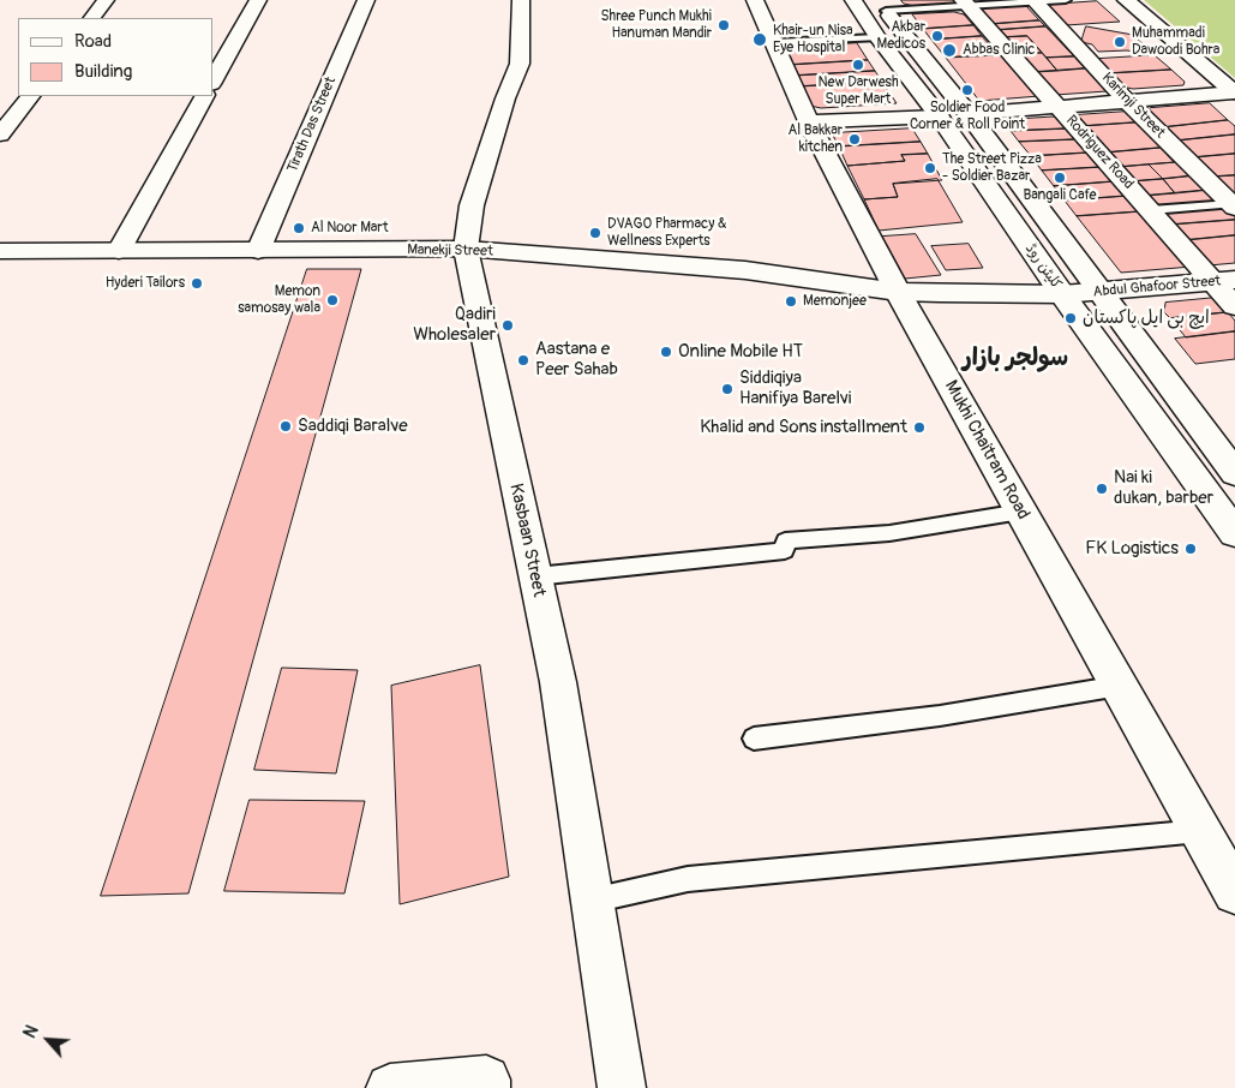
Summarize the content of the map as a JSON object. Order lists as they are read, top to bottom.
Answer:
{
  "streets": {
    "street": [
      "Karimji Street",
      "Tirath Das Street",
      "Rodriguez Road",
      "Manekji Street",
      "کلیٹن روڈ",
      "Abdul Ghafoor Street",
      "Mukhi Chaitram Road",
      "Kasbaan Street"
    ]
  },
  "crossings": [
    ["Tirath Das Street", "Manekji Street"],
    ["Rodriguez Road", "Abdul Ghafoor Street"],
    ["Manekji Street", "Abdul Ghafoor Street"],
    ["Manekji Street", "Mukhi Chaitram Road"],
    ["Manekji Street", "Kasbaan Street"],
    ["کلیٹن روڈ", "Abdul Ghafoor Street"],
    ["Abdul Ghafoor Street", "Mukhi Chaitram Road"]
  ],
  "districts": ["سولجر بازار"],
  "places": [
    "Shree Punch Mukhi Hanuman Mandir",
    "Akbar Medicos",
    "Khair-un Nisa Eye Hospital",
    "Muhammadi Dawoodi Bohra",
    "Abbas Clinic",
    "New Darwesh Super Mart",
    "Soldier Food Corner & Roll Point",
    "Al Bakkar kitchen",
    "The Street Pizza - Soldier Bazar",
    "Bangali Cafe",
    "Al Noor Mart",
    "DVAGO Pharmacy & Wellness Experts",
    "Hyderi Tailors",
    "Memon samosay wala",
    "Memonjee",
    "ایچ بی ایل پاکستان",
    "Qadiri Wholesaler",
    "Online Mobile HT",
    "Aastana e Peer Sahab",
    "Siddiqiya Hanifiya Barelvi",
    "Saddiqi Baralve",
    "Khalid and Sons installment",
    "Nai ki dukan, barber",
    "FK Logistics"
  ],
  "legend": ["Road", "Building"],
  "north": "top left"
}
